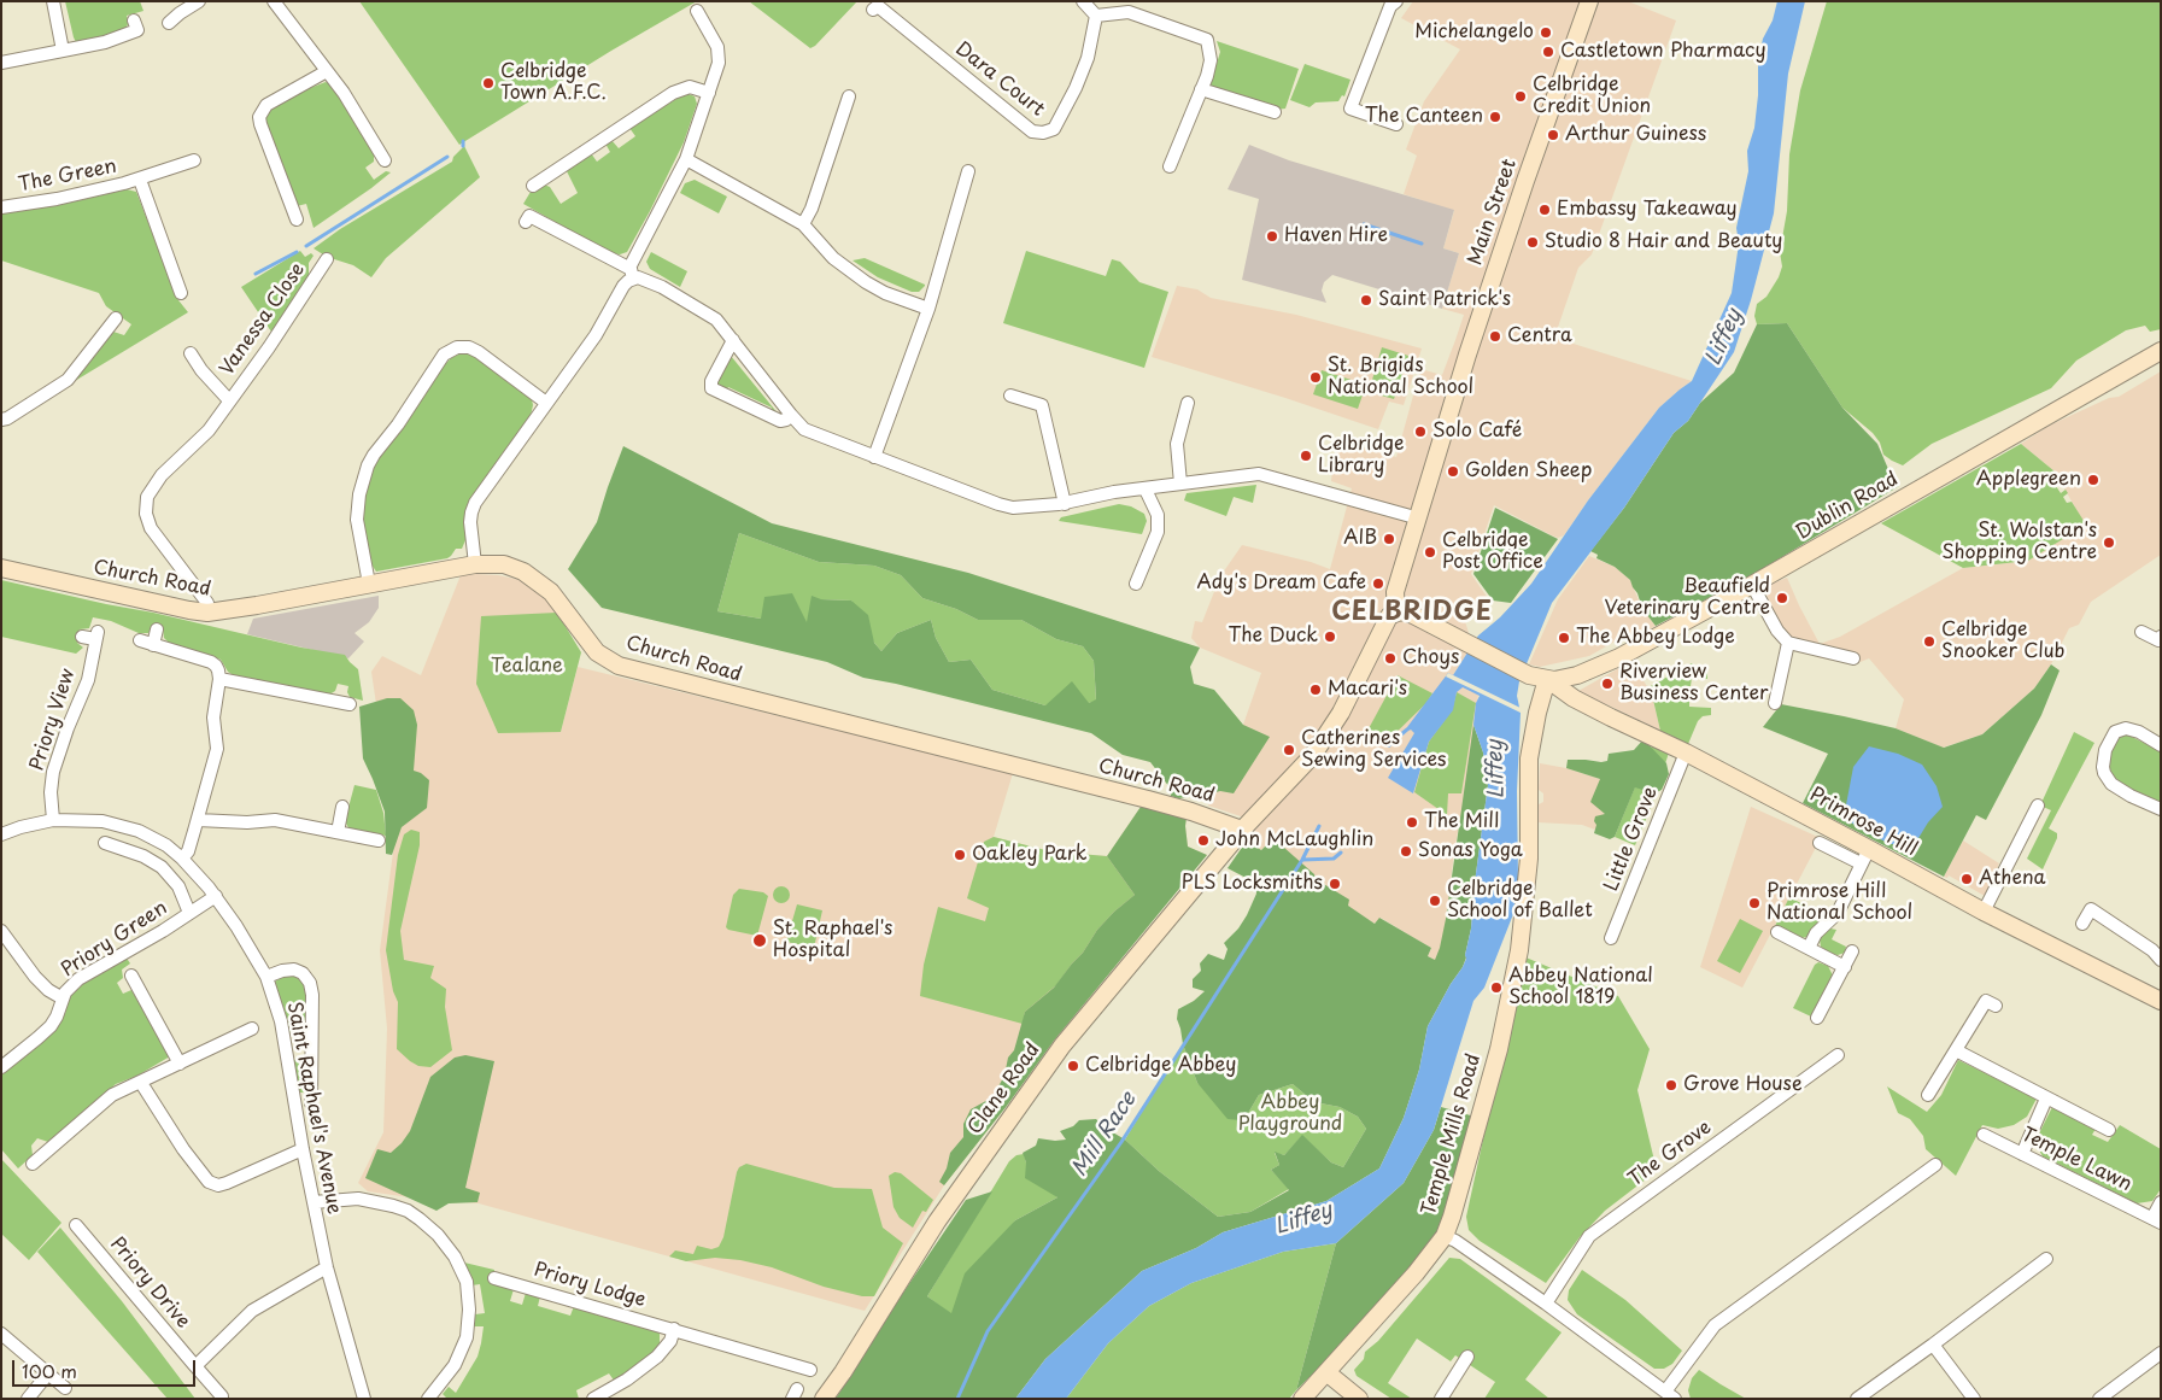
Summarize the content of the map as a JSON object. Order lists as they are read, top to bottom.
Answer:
{
  "streets": {
    "main road": [
      "Main Street",
      "Dublin Road",
      "Church Road",
      "Primrose Hill",
      "Clane Road",
      "Temple Mills Road"
    ],
    "street": [
      "Dara Court",
      "The Green",
      "Vanessa Close",
      "Priory View",
      "Little Grove",
      "Priory Green",
      "Saint Raphael's Avenue",
      "The Grove",
      "Temple Lawn",
      "Priory Drive",
      "Priory Lodge"
    ]
  },
  "crossings": [
    ["Main Street", "Clane Road"],
    ["Vanessa Close", "Church Road"],
    ["Dublin Road", "Primrose Hill"],
    ["Dublin Road", "Temple Mills Road"],
    ["Church Road", "Clane Road"],
    ["Priory View", "Saint Raphael's Avenue"],
    ["Primrose Hill", "Little Grove"],
    ["Primrose Hill", "Temple Mills Road"],
    ["Priory Green", "Saint Raphael's Avenue"]
  ],
  "districts": ["CELBRIDGE"],
  "water": ["Liffey", "Mill Race"],
  "parks": ["Tealane", "Abbey Playground"],
  "places": [
    "Michelangelo",
    "Castletown Pharmacy",
    "Celbridge Town A.F.C.",
    "Celbridge Credit Union",
    "The Canteen",
    "Arthur Guiness",
    "Embassy Takeaway",
    "Haven Hire",
    "Studio 8 Hair and Beauty",
    "Saint Patrick's",
    "Centra",
    "St. Brigids National School",
    "Solo Café",
    "Celbridge Library",
    "Golden Sheep",
    "Applegreen",
    "AIB",
    "St. Wolstan's Shopping Centre",
    "Celbridge Post Office",
    "Ady's Dream Cafe",
    "Beaufield Veterinary Centre",
    "The Duck",
    "The Abbey Lodge",
    "Celbridge Snooker Club",
    "Choys",
    "Riverview Business Center",
    "Macari's",
    "Catherines Sewing Services",
    "The Mill",
    "John McLaughlin",
    "Sonas Yoga",
    "Oakley Park",
    "Athena",
    "PLS Locksmiths",
    "Celbridge School of Ballet",
    "Primrose Hill National School",
    "St. Raphael's Hospital",
    "Abbey National School 1819",
    "Celbridge Abbey",
    "Grove House"
  ],
  "scale_bar": "100 m"
}
